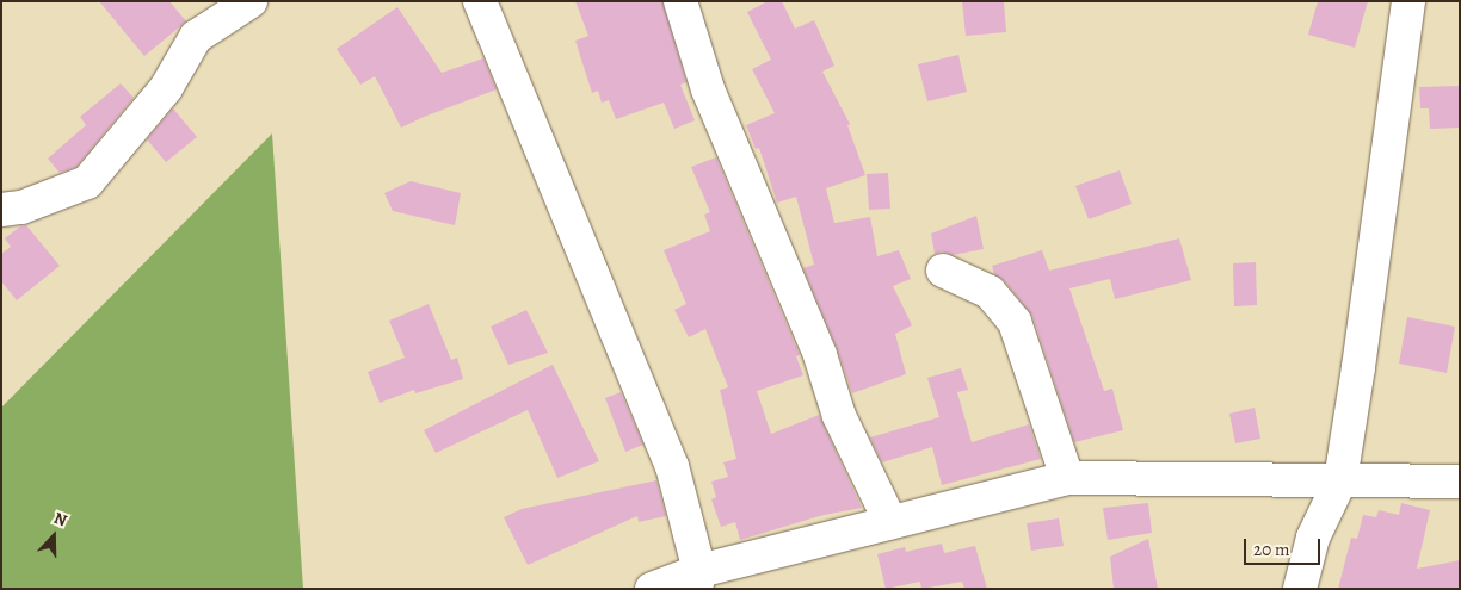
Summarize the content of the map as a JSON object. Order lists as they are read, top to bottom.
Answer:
{
  "scale_bar": "20 m",
  "north": "top"
}
